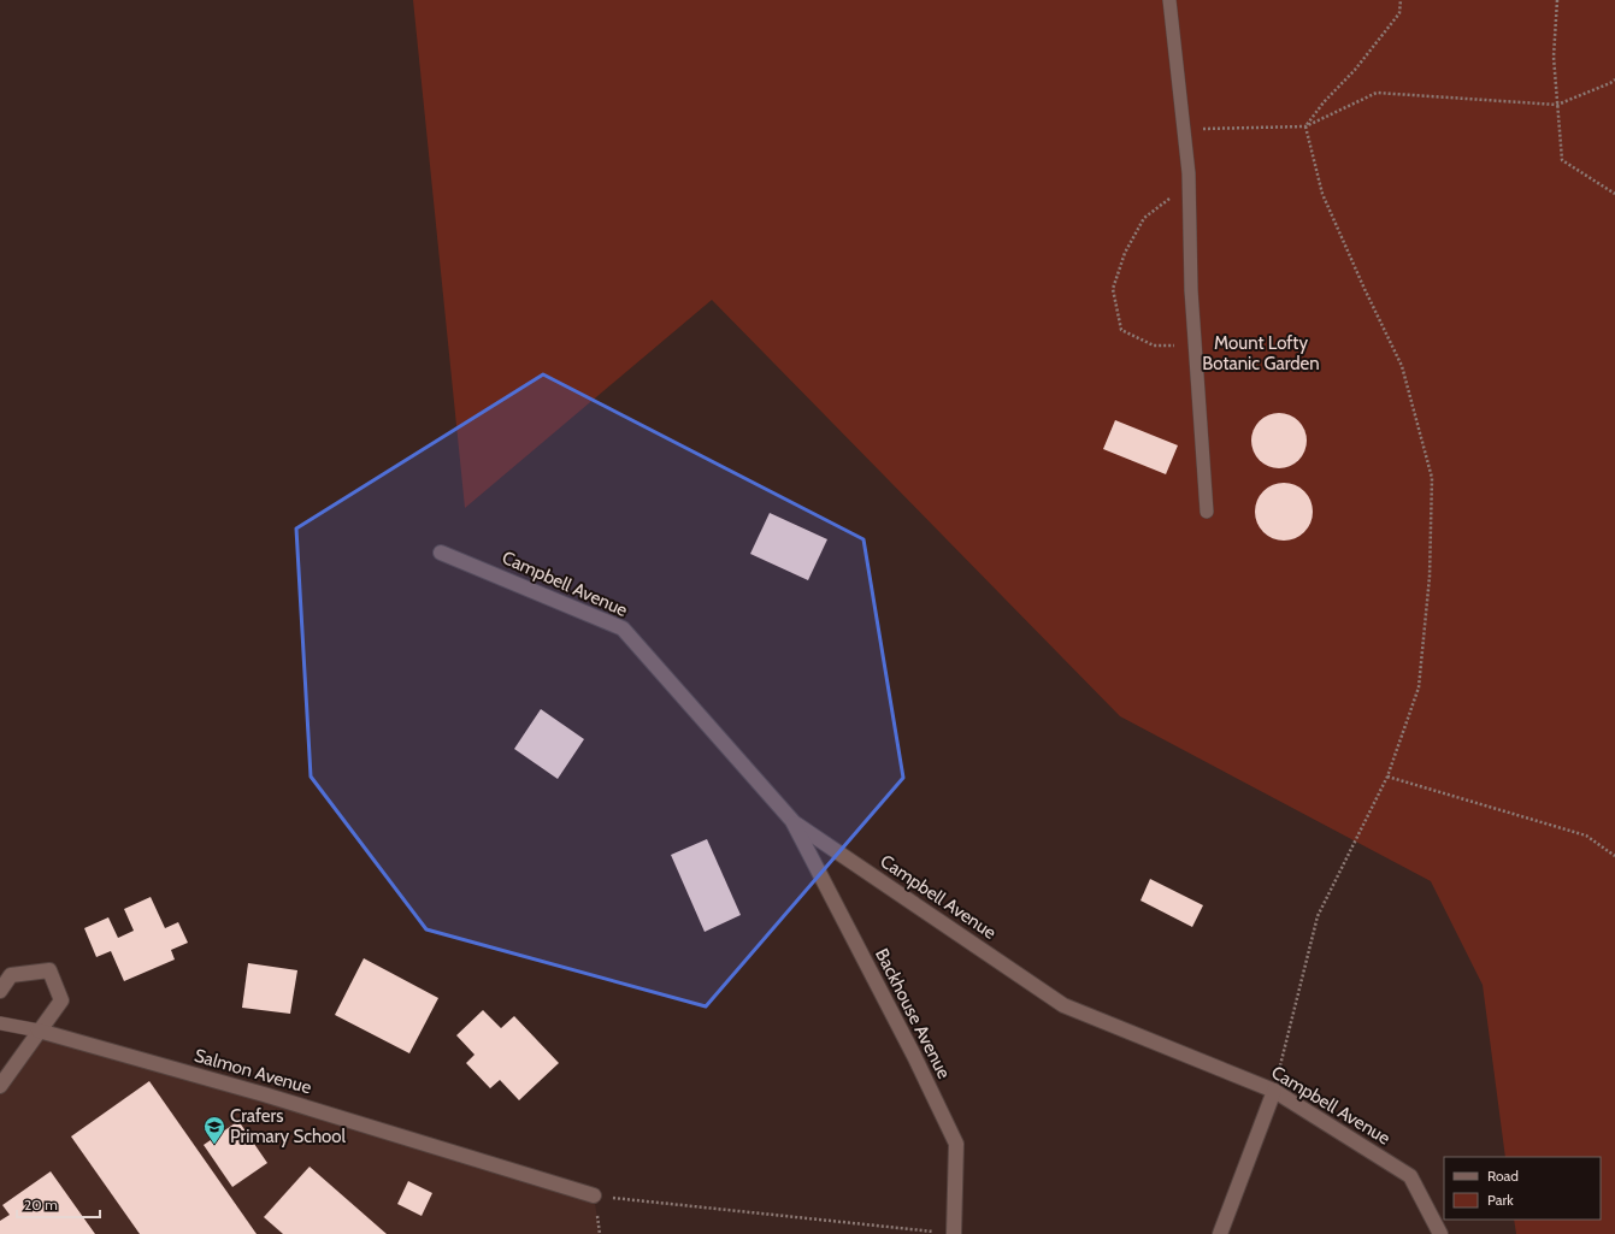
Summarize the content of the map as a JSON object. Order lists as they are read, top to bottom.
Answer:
{
  "streets": {
    "street": ["Campbell Avenue", "Backhouse Avenue", "Salmon Avenue"]
  },
  "crossings": [
    ["Campbell Avenue", "Backhouse Avenue"]
  ],
  "parks": ["Mount Lofty Botanic Garden"],
  "places": {
    "school or university": ["Crafers Primary School"]
  },
  "legend": ["Road", "Park"],
  "scale_bar": "20 m"
}
